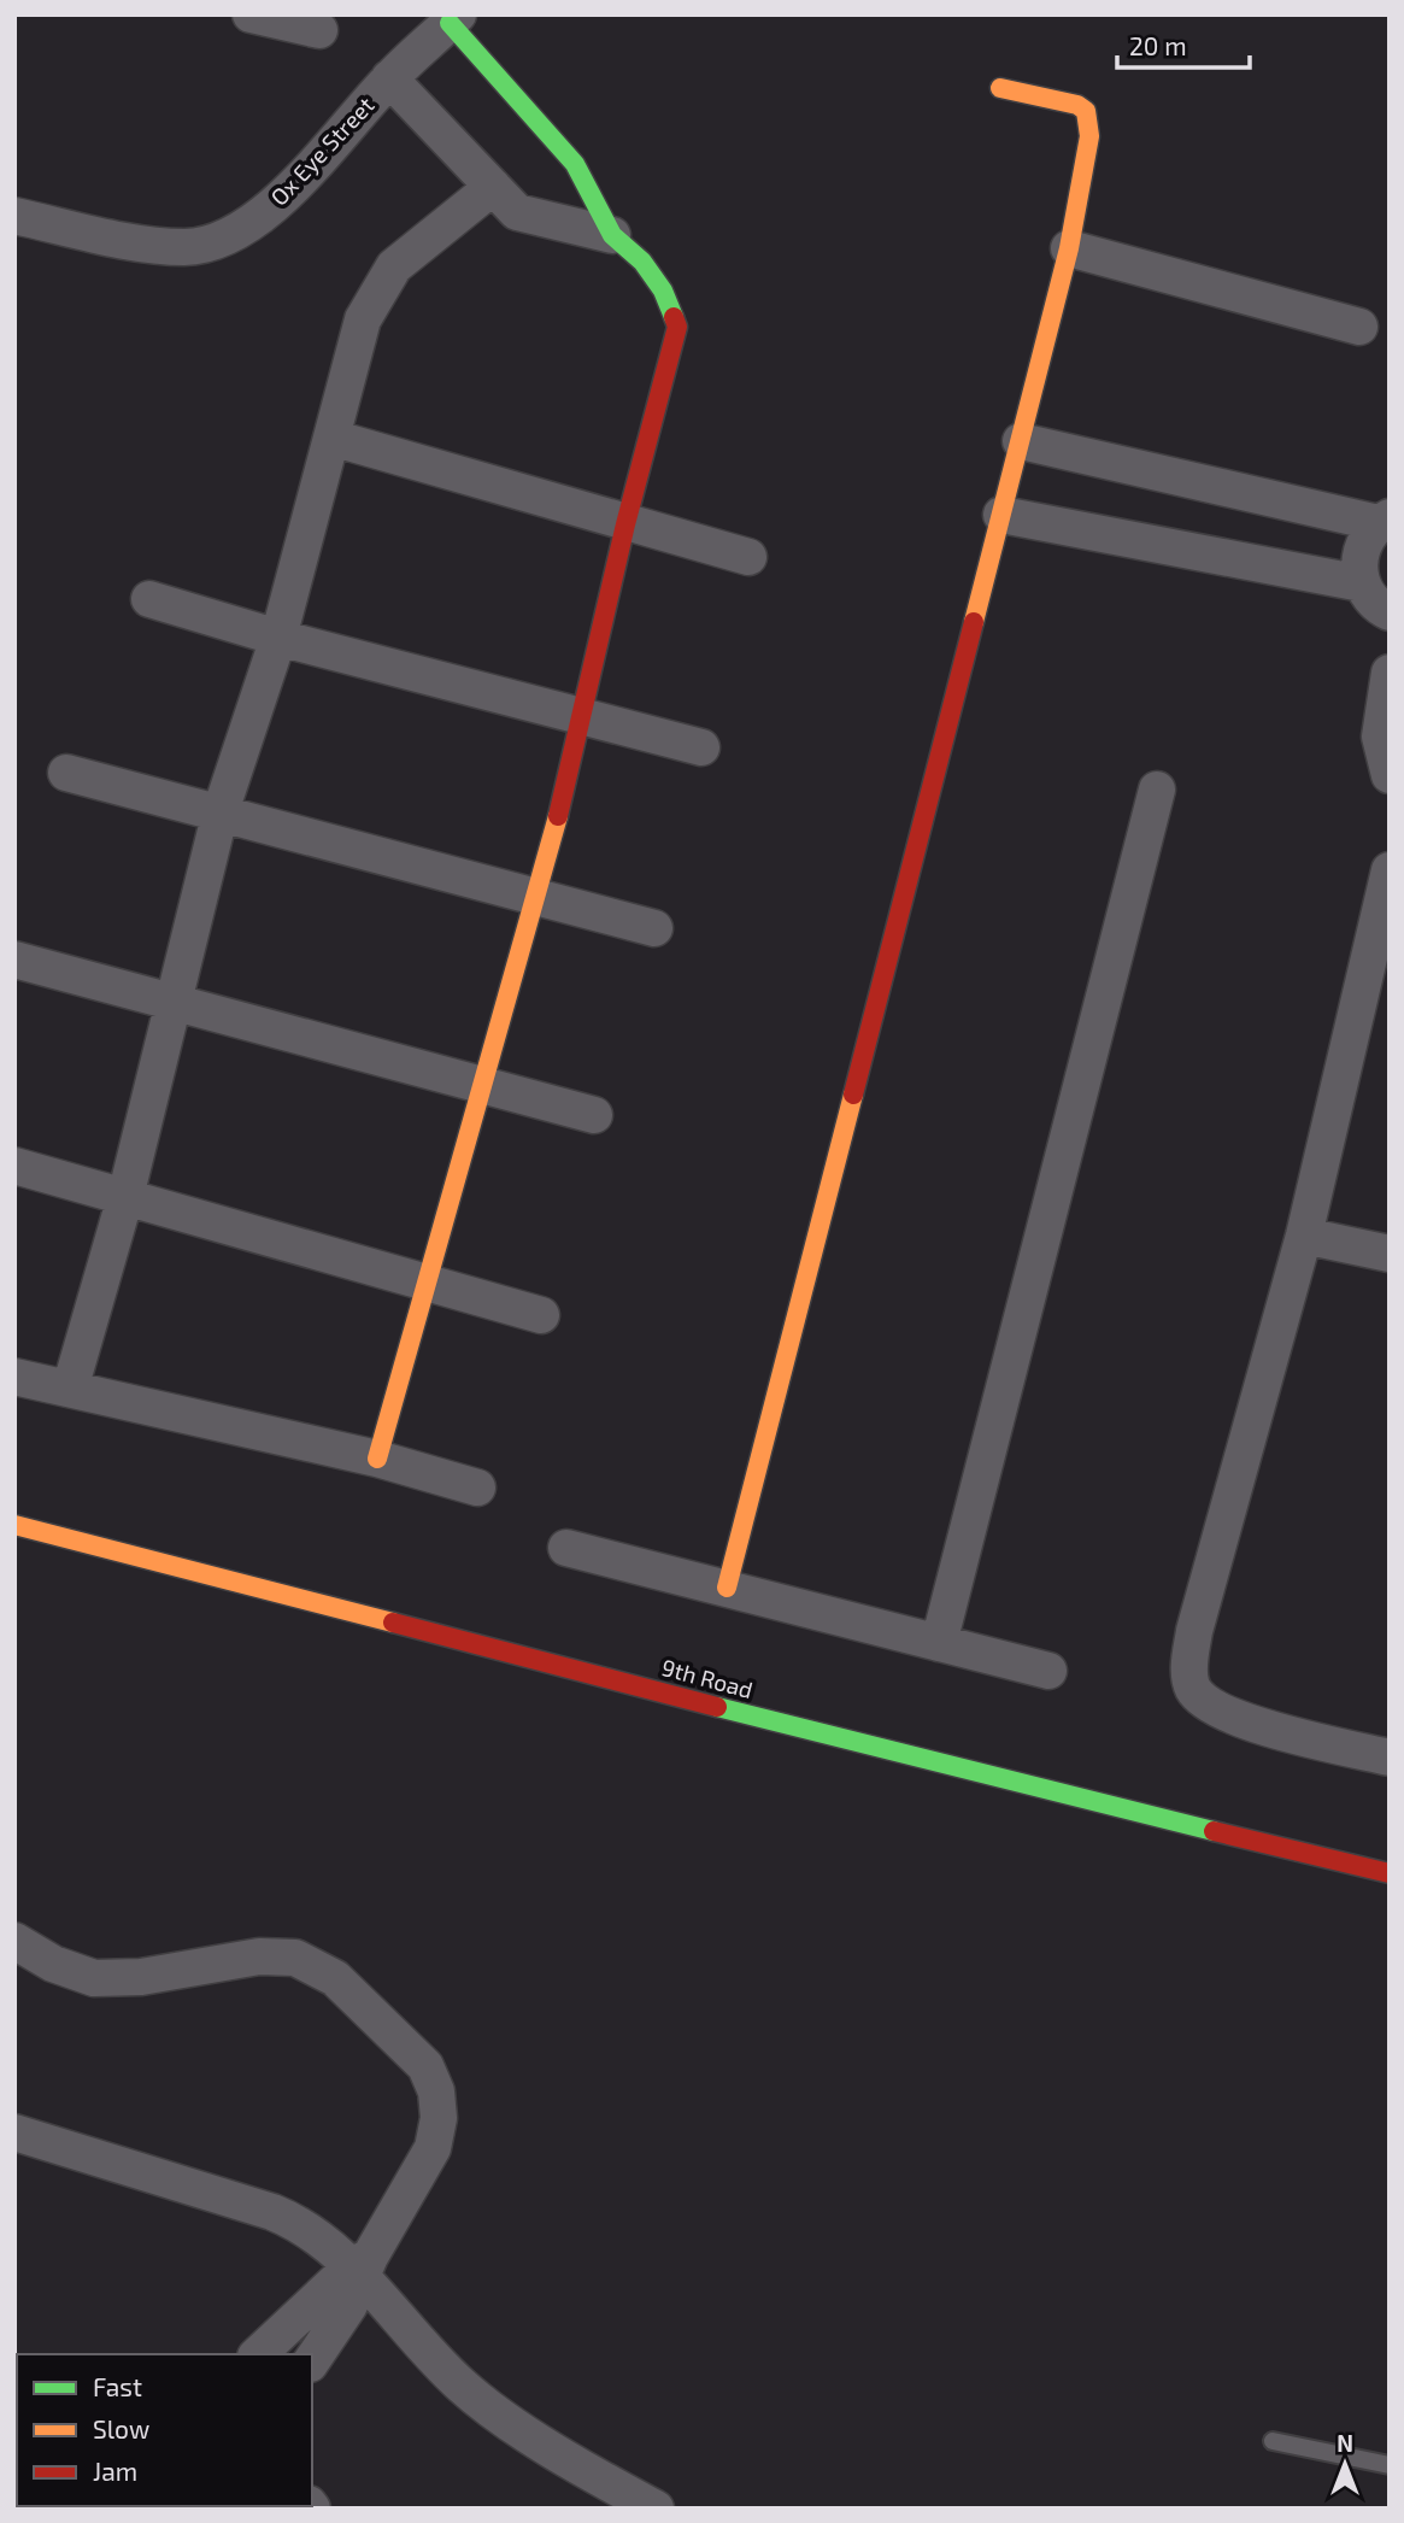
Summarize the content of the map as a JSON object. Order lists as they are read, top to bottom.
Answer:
{
  "streets": {
    "street": ["Ox Eye Street", "9th Road"]
  },
  "legend": ["Fast", "Slow", "Jam"],
  "scale_bar": "20 m",
  "north": "top"
}
